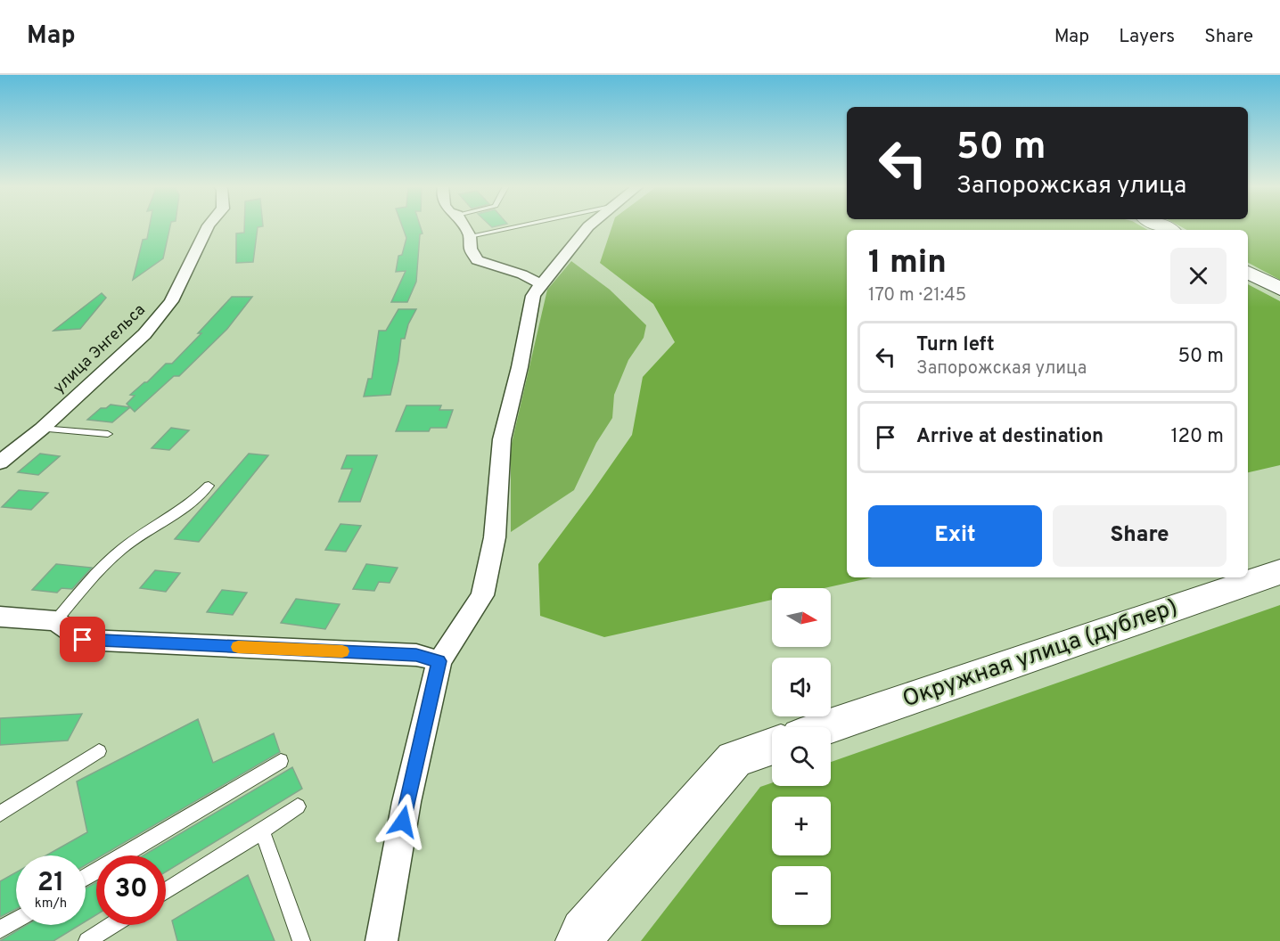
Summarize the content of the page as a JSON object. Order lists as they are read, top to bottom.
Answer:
{
  "streets": {
    "street": ["улица Энгельса", "Окружная улица (дублер)"]
  },
  "north": "right",
  "page": {
    "header": "Map",
    "nav": ["Map", "Layers", "Share"],
    "turn": ["50 m", "Запорожская улица"],
    "heading": ["1 min", "170 m · 21:45"],
    "list": [
      {
        "name": "Turn left",
        "note": "Запорожская улица",
        "value": "50 m"
      },
      {
        "name": "Arrive at destination",
        "value": "120 m"
      }
    ],
    "buttons": ["Exit", "Share"],
    "map_buttons": ["+", "−"],
    "speed": "21 km/h",
    "limit": "30"
  }
}
